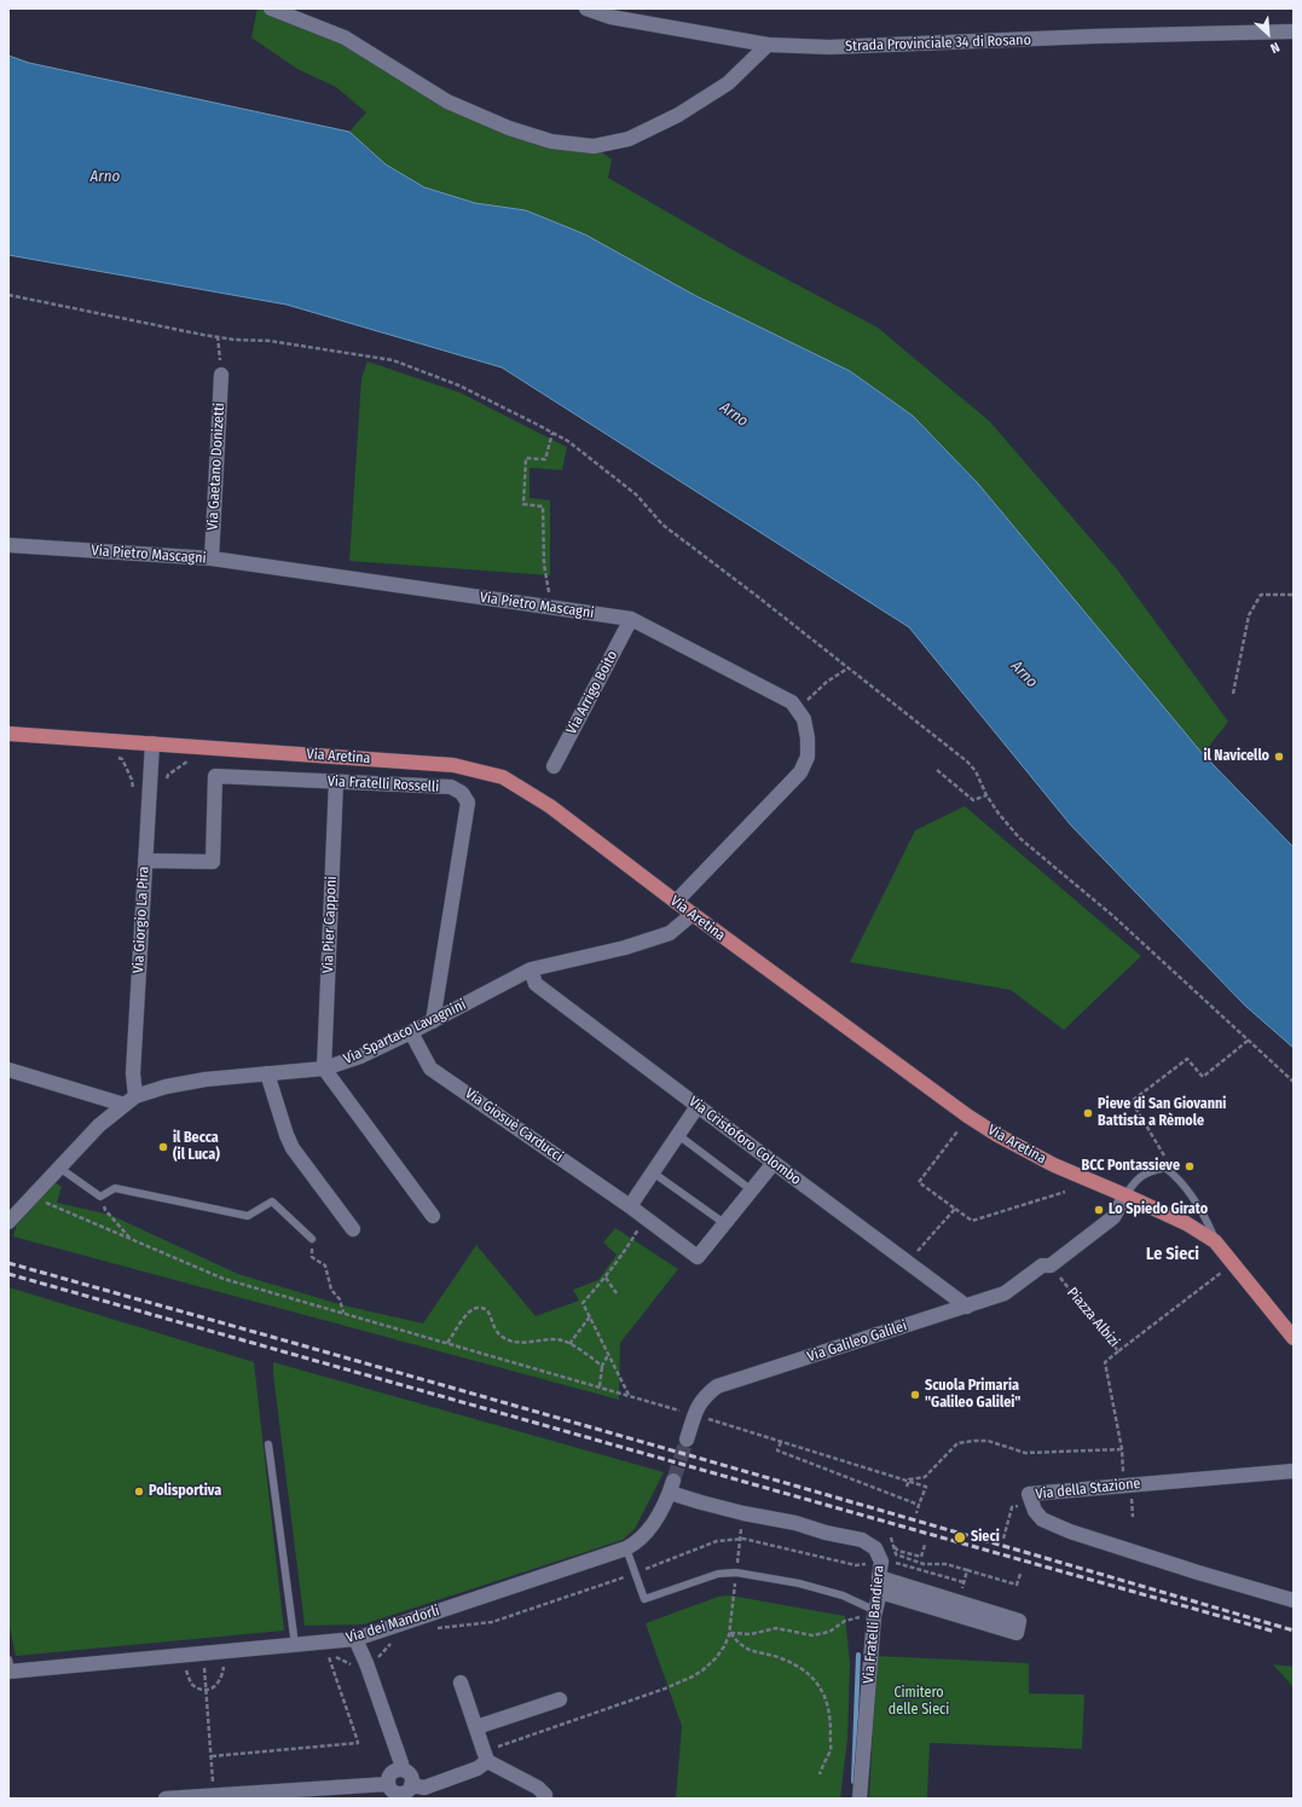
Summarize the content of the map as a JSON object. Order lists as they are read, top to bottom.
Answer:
{
  "streets": {
    "main road": ["Via Aretina"],
    "street": [
      "Strada Provinciale 34 di Rosano",
      "Via Gaetano Donizetti",
      "Via Pietro Mascagni",
      "Via Arrigo Boito",
      "Via Fratelli Rosselli",
      "Via Giorgio La Pira",
      "Via Pier Capponi",
      "Via Spartaco Lavagnini",
      "Via Giosuè Carducci",
      "Via Cristoforo Colombo",
      "Via Galileo Galilei",
      "Via della Stazione",
      "Via dei Mandorli",
      "Via Fratelli Bandiera"
    ],
    "path": ["Piazza Albizi"]
  },
  "crossings": [
    ["Via Gaetano Donizetti", "Via Pietro Mascagni"],
    ["Via Pietro Mascagni", "Via Arrigo Boito"],
    ["Via Pietro Mascagni", "Via Aretina"],
    ["Via Aretina", "Via Giorgio La Pira"],
    ["Via Aretina", "Via Spartaco Lavagnini"],
    ["Via Fratelli Rosselli", "Via Giorgio La Pira"],
    ["Via Fratelli Rosselli", "Via Pier Capponi"],
    ["Via Fratelli Rosselli", "Via Spartaco Lavagnini"],
    ["Via Giorgio La Pira", "Via Spartaco Lavagnini"],
    ["Via Pier Capponi", "Via Spartaco Lavagnini"],
    ["Via Spartaco Lavagnini", "Via Giosuè Carducci"],
    ["Via Spartaco Lavagnini", "Via Cristoforo Colombo"],
    ["Via Cristoforo Colombo", "Via Galileo Galilei"],
    ["Piazza Albizi", "Via Galileo Galilei"],
    ["Via dei Mandorli", "Via Fratelli Bandiera"]
  ],
  "districts": ["Le Sieci"],
  "water": ["Arno"],
  "parks": ["Cimitero delle Sieci"],
  "places": [
    "il Navicello",
    "Pieve di San Giovanni Battista a Rèmole",
    "il Becca (il Luca)",
    "BCC Pontassieve",
    "Lo Spiedo Girato",
    "Scuola Primaria \"Galileo Galilei\"",
    "Polisportiva",
    "Sieci"
  ],
  "north": "bottom right"
}
